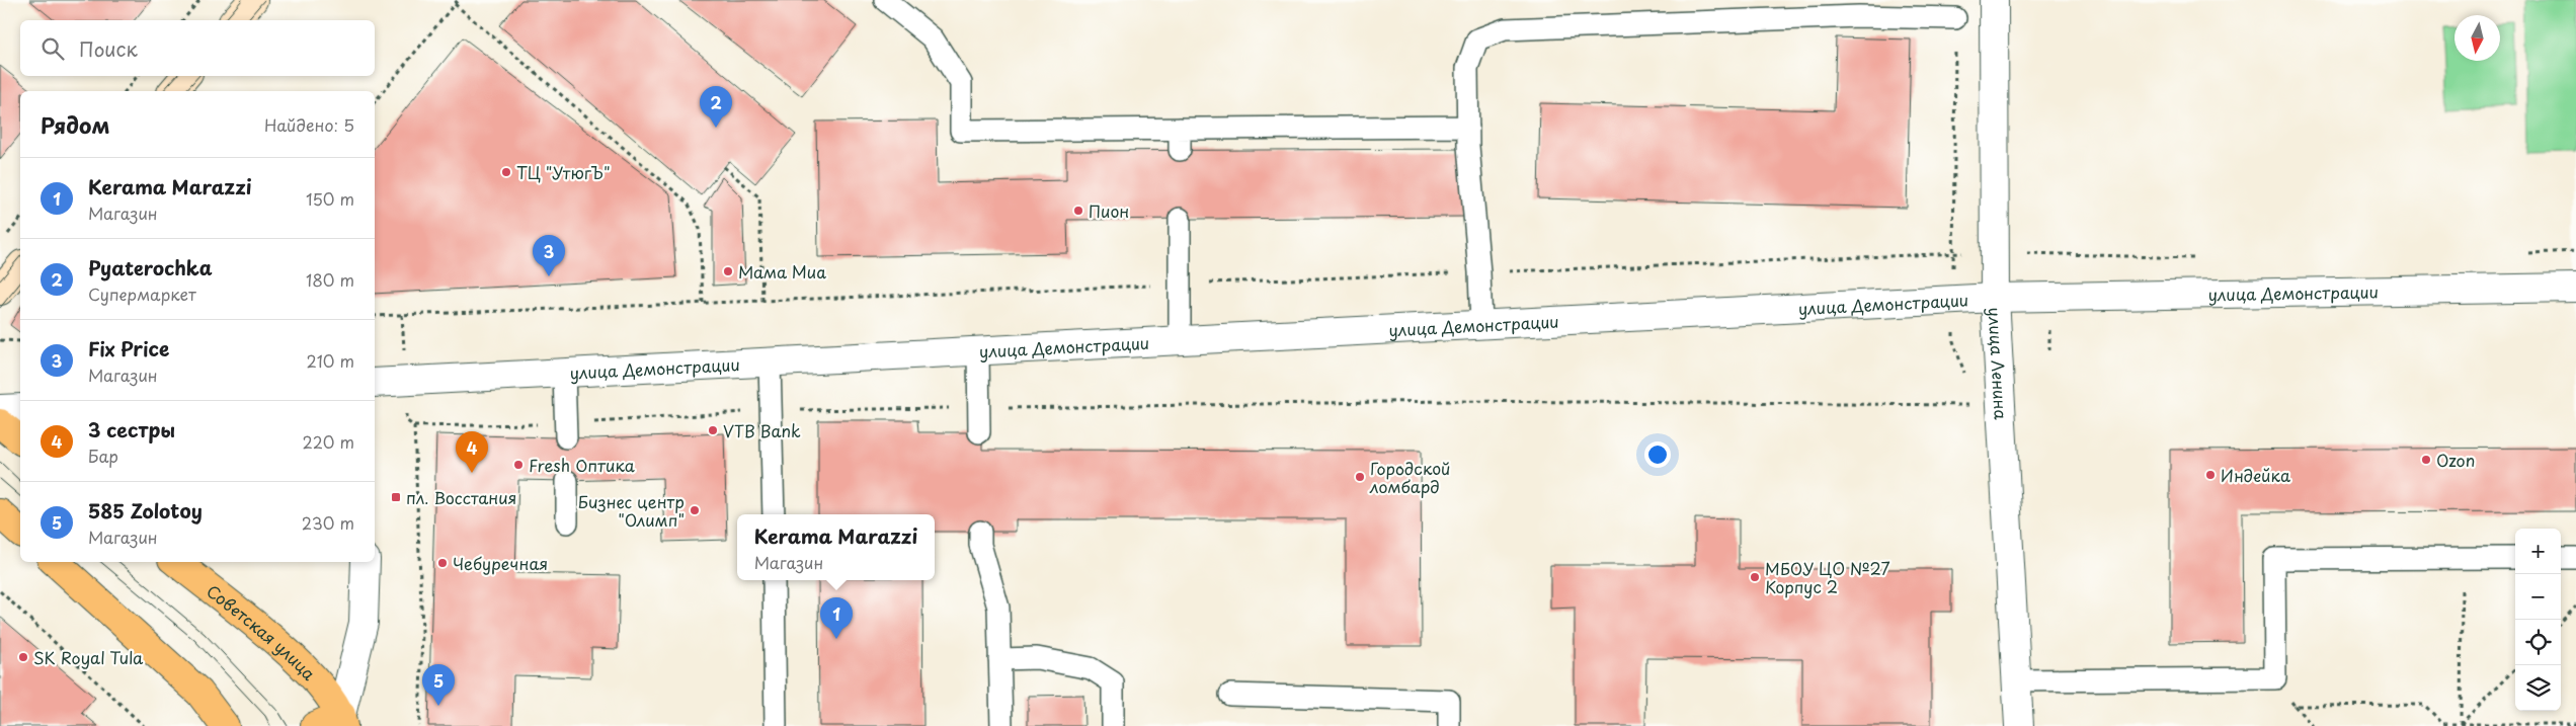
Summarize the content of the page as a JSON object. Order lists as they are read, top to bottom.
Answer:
{
  "streets": {
    "main road": ["Советская улица"],
    "street": ["улица Демонстрации", "улица Ленина"]
  },
  "crossings": [
    ["улица Демонстрации", "улица Ленина"]
  ],
  "places": {
    "other": [
      "ТЦ \"УтюгЪ\"",
      "Пион",
      "Мама Миа",
      "VTB Bank",
      "Ozon",
      "Fresh Оптика",
      "Индейка",
      "Городской ломбард",
      "Бизнес центр \"Олимп\"",
      "Чебуречная",
      "МБОУ ЦО №27 Корпус 2",
      "SK Royal Tula"
    ],
    "transit": ["пл. Восстания"]
  },
  "north": "bottom",
  "page": {
    "search": "Поиск",
    "pins": [
      "2",
      "3",
      "4",
      "1",
      "5"
    ],
    "heading": ["Рядом", "Найдено: 5"],
    "list": [
      {
        "mark": "1",
        "name": "Kerama Marazzi",
        "note": "Магазин",
        "value": "150 m"
      },
      {
        "mark": "2",
        "name": "Pyaterochka",
        "note": "Супермаркет",
        "value": "180 m"
      },
      {
        "mark": "3",
        "name": "Fix Price",
        "note": "Магазин",
        "value": "210 m"
      },
      {
        "mark": "4",
        "name": "3 сестры",
        "note": "Бар",
        "value": "220 m"
      },
      {
        "mark": "5",
        "name": "585 Zolotoy",
        "note": "Магазин",
        "value": "230 m"
      }
    ],
    "popup": ["Kerama Marazzi", "Магазин"],
    "map_buttons": ["+", "−"]
  }
}
